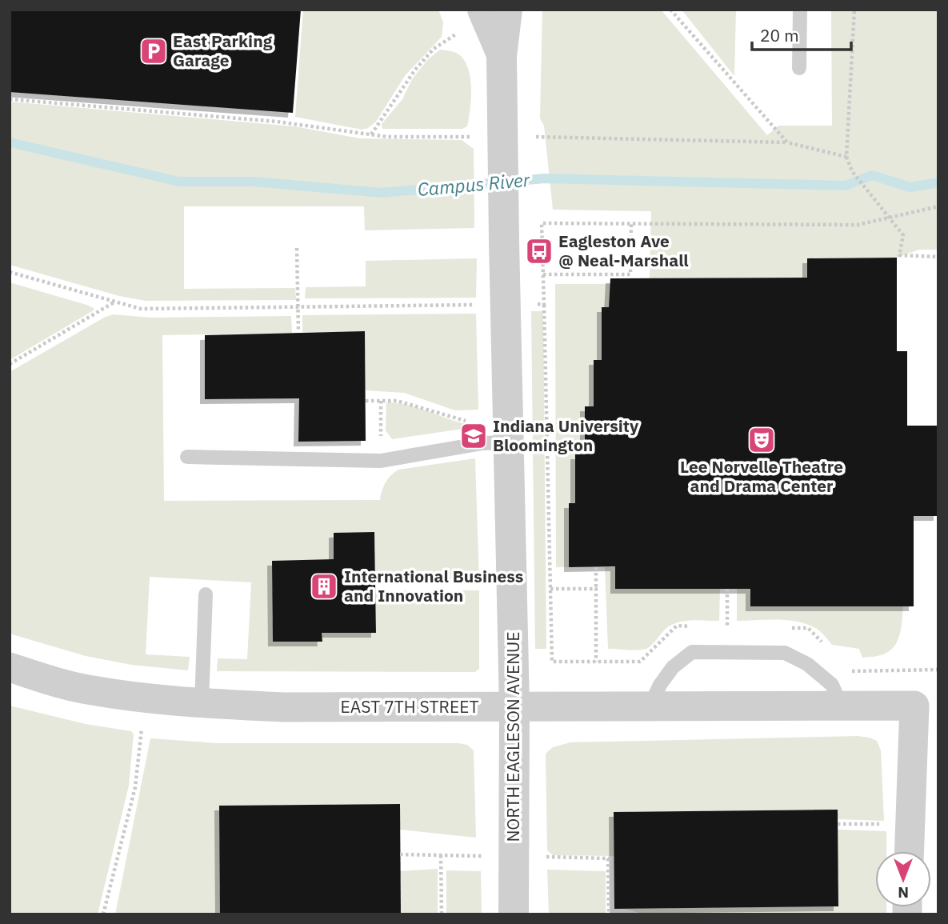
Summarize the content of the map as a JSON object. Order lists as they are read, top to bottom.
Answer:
{
  "streets": {
    "street": ["EAST 7TH STREET", "NORTH EAGLESON AVENUE"]
  },
  "crossings": [
    ["EAST 7TH STREET", "NORTH EAGLESON AVENUE"]
  ],
  "water": ["Campus River"],
  "places": {
    "parking": ["East Parking Garage"],
    "bus stop": ["Eagleston Ave @ Neal-Marshall"],
    "school or university": ["Indiana University Bloomington"],
    "theatre": ["Lee Norvelle Theatre and Drama Center"],
    "building": ["International Business and Innovation"]
  },
  "scale_bar": "20 m",
  "north": "bottom"
}
